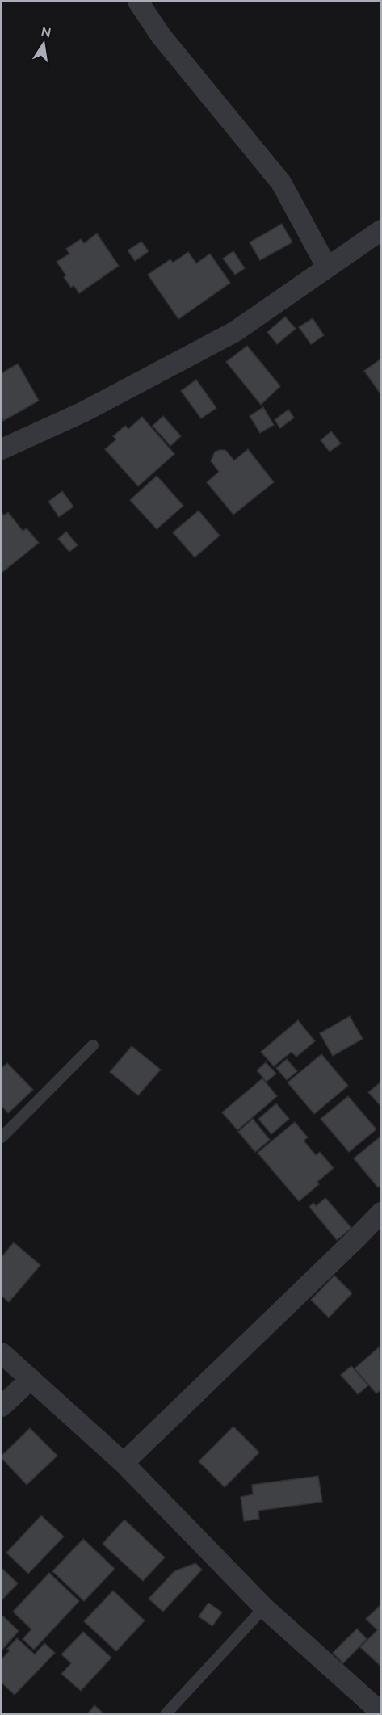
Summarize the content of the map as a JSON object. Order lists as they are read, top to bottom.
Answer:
{
  "north": "top"
}
